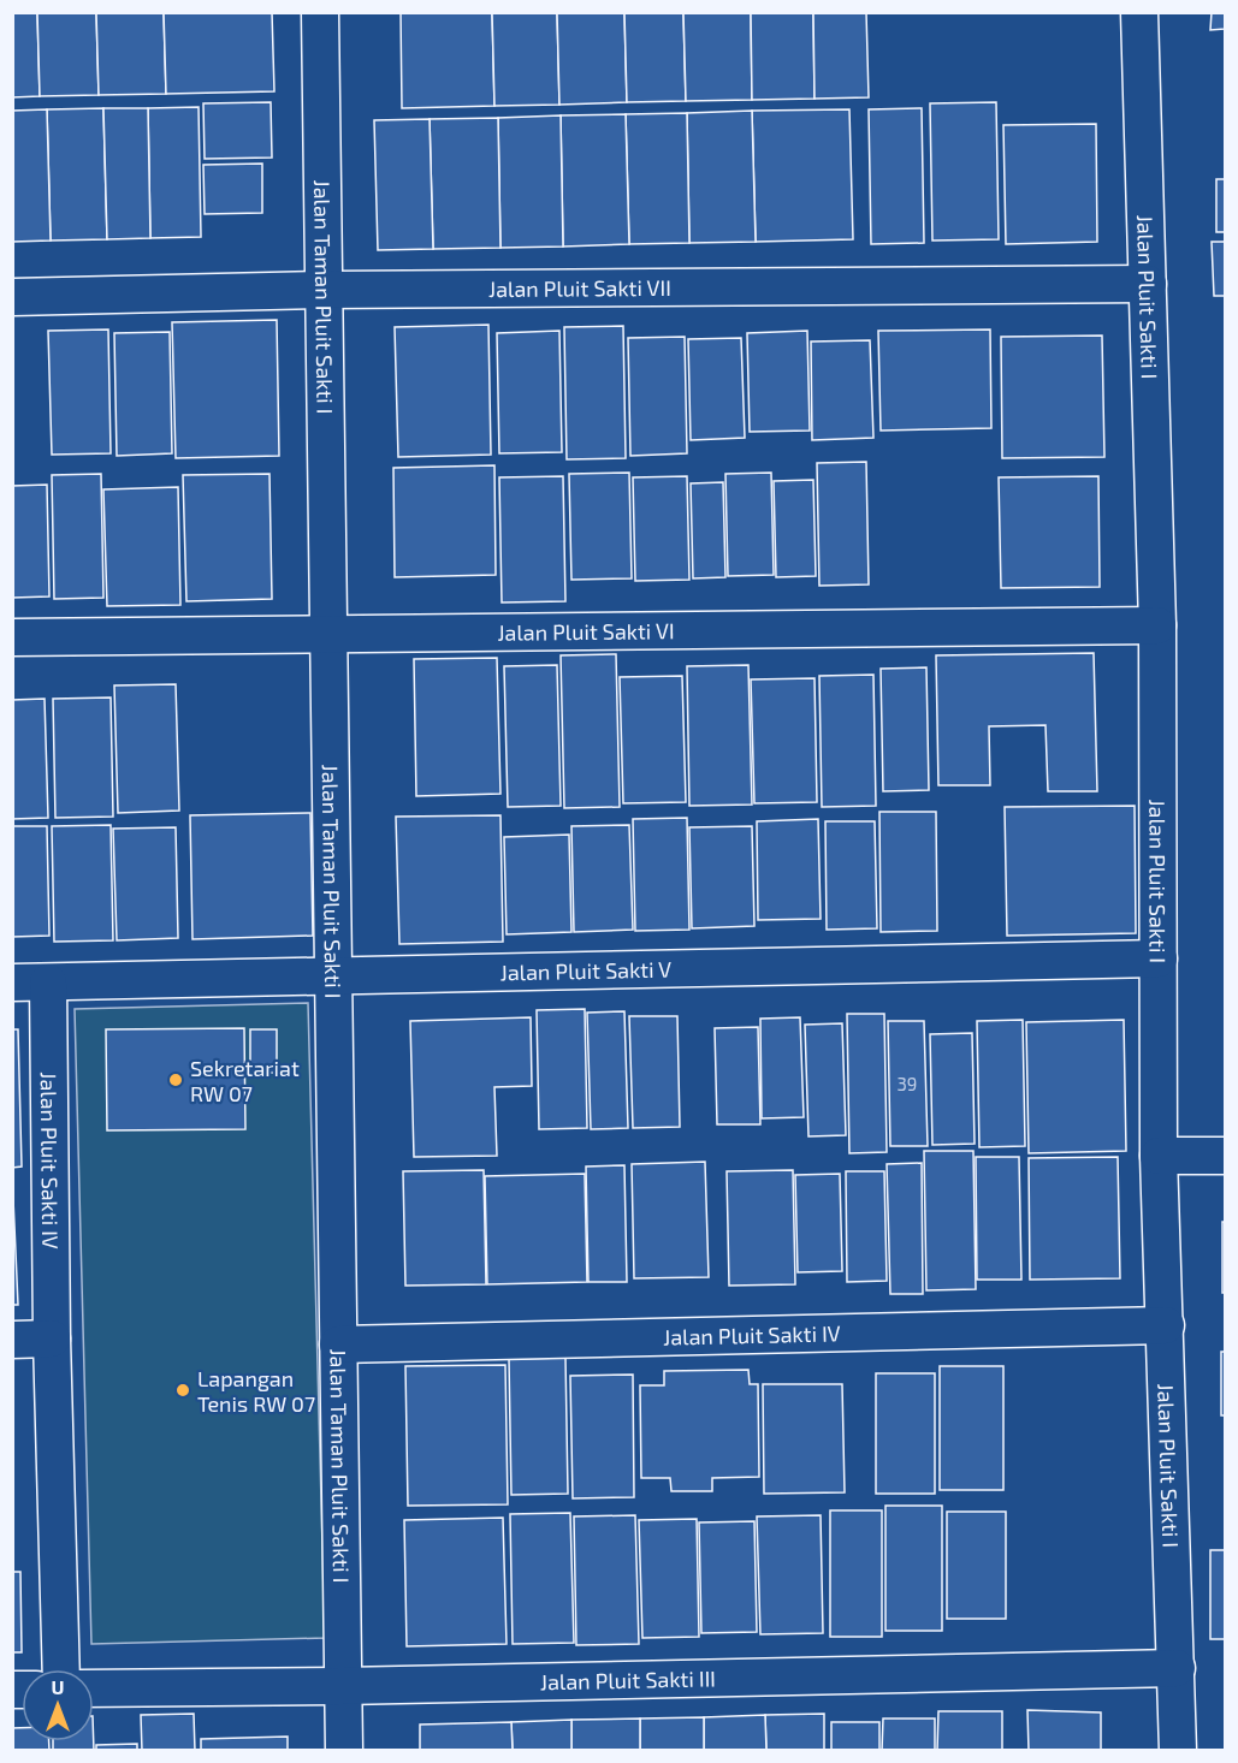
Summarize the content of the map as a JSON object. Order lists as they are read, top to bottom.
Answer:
{
  "streets": {
    "street": [
      "Jalan Pluit Sakti VII",
      "Jalan Taman Pluit Sakti I",
      "Jalan Pluit Sakti I",
      "Jalan Pluit Sakti VI",
      "Jalan Pluit Sakti V",
      "Jalan Pluit Sakti IV",
      "Jalan Pluit Sakti III"
    ]
  },
  "crossings": [
    ["Jalan Pluit Sakti VII", "Jalan Taman Pluit Sakti I"],
    ["Jalan Pluit Sakti VII", "Jalan Pluit Sakti I"],
    ["Jalan Taman Pluit Sakti I", "Jalan Pluit Sakti VI"],
    ["Jalan Taman Pluit Sakti I", "Jalan Pluit Sakti V"],
    ["Jalan Taman Pluit Sakti I", "Jalan Pluit Sakti IV"],
    ["Jalan Taman Pluit Sakti I", "Jalan Pluit Sakti III"],
    ["Jalan Pluit Sakti I", "Jalan Pluit Sakti VI"],
    ["Jalan Pluit Sakti I", "Jalan Pluit Sakti V"],
    ["Jalan Pluit Sakti I", "Jalan Pluit Sakti IV"],
    ["Jalan Pluit Sakti I", "Jalan Pluit Sakti III"],
    ["Jalan Pluit Sakti V", "Jalan Pluit Sakti IV"]
  ],
  "places": ["Sekretariat RW 07", "Lapangan Tenis RW 07"],
  "house_numbers": ["39"],
  "north": "top"
}
